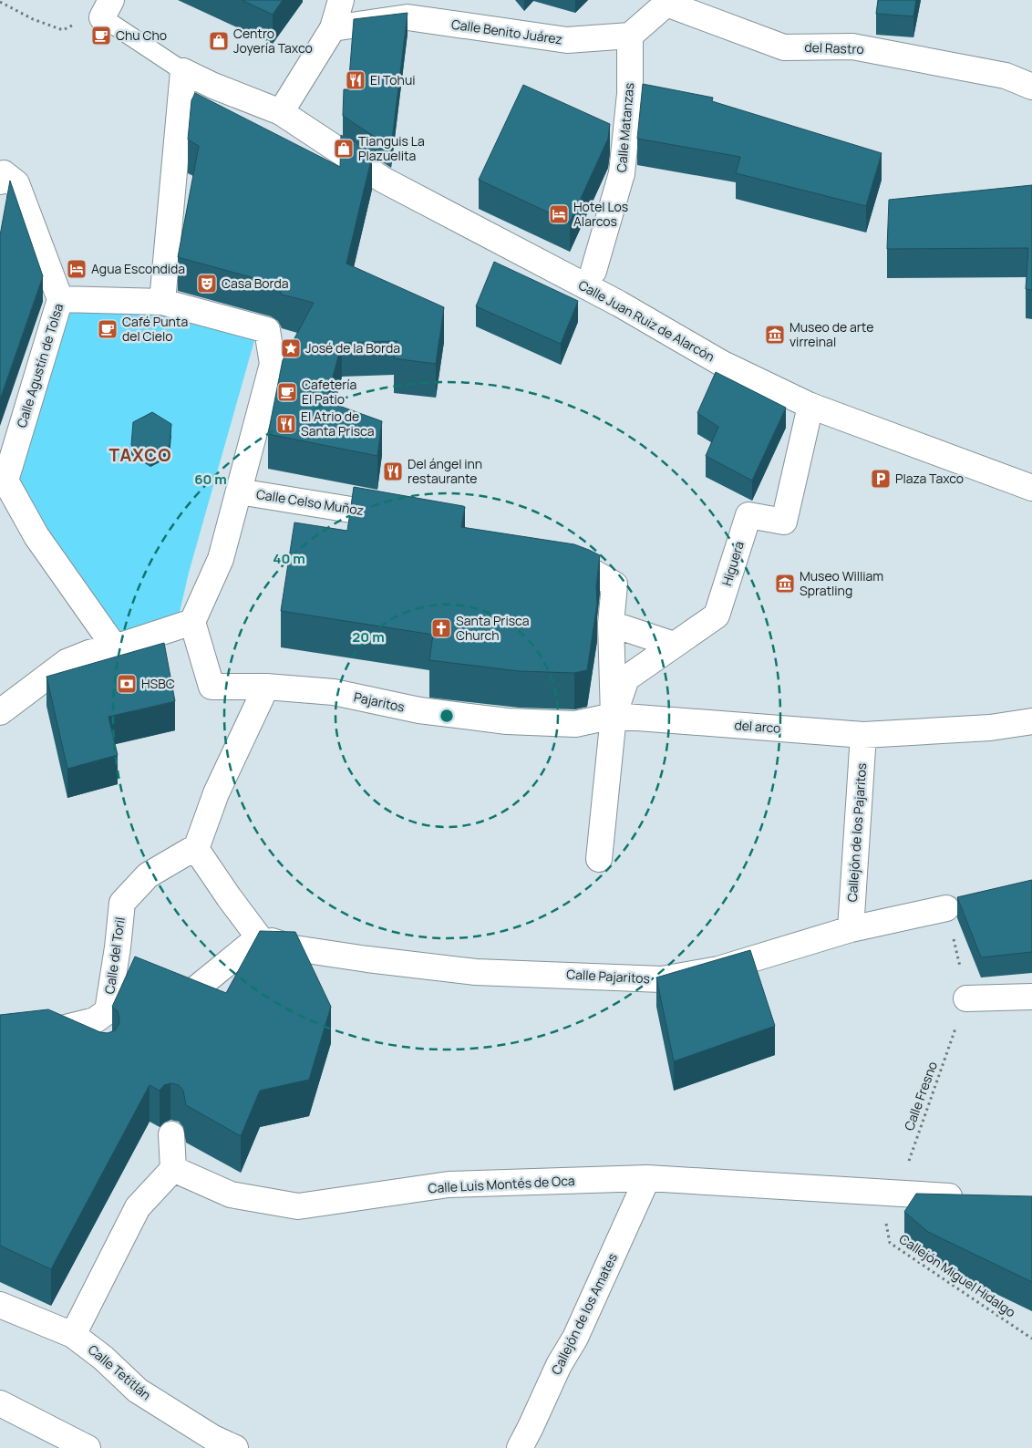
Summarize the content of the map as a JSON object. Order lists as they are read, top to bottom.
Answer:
{
  "streets": {
    "street": [
      "Calle Benito Juárez",
      "del Rastro",
      "Calle Matanzas",
      "Calle Juan Ruiz de Alarcón",
      "Calle Agustín de Tolsa",
      "Calle Celso Muñoz",
      "Higuera",
      "Pajaritos",
      "del arco",
      "Callejón de los Pajaritos",
      "Calle del Toril",
      "Calle Pajaritos",
      "Calle Luis Montés de Oca",
      "Callejón de los Amates",
      "Calle Tetitlán"
    ],
    "path": ["Calle Fresno", "Callejón Miguel Hidalgo"]
  },
  "crossings": [
    ["Calle Benito Juárez", "Calle Matanzas"],
    ["Calle Juan Ruiz de Alarcón", "Higuera"],
    ["Calle Agustín de Tolsa", "Calle Celso Muñoz"],
    ["Higuera", "Pajaritos"],
    ["Higuera", "del arco"],
    ["Pajaritos", "del arco"],
    ["del arco", "Callejón de los Pajaritos"],
    ["Callejón de los Pajaritos", "Calle Pajaritos"],
    ["Calle Fresno", "Calle Luis Montés de Oca"],
    ["Calle Fresno", "Callejón Miguel Hidalgo"],
    ["Calle Luis Montés de Oca", "Callejón Miguel Hidalgo"],
    ["Calle Luis Montés de Oca", "Callejón de los Amates"]
  ],
  "districts": ["TAXCO"],
  "places": {
    "cafe": ["Chu Cho", "Café Punta del Cielo", "Cafetería El Patio"],
    "shop": ["Centro Joyería Taxco", "Tianguis La Plazuelita"],
    "restaurant": ["El Tohui", "El Atrio de Santa Prisca", "Del ángel inn restaurante"],
    "hotel": ["Hotel Los Alarcos", "Agua Escondida"],
    "theatre": ["Casa Borda"],
    "museum": ["Museo de arte virreinal", "Museo William Spratling"],
    "place": ["José de la Borda"],
    "parking": ["Plaza Taxco"],
    "church": ["Santa Prisca Church"],
    "bank": ["HSBC"]
  },
  "rings": ["60 m", "40 m", "20 m"]
}
